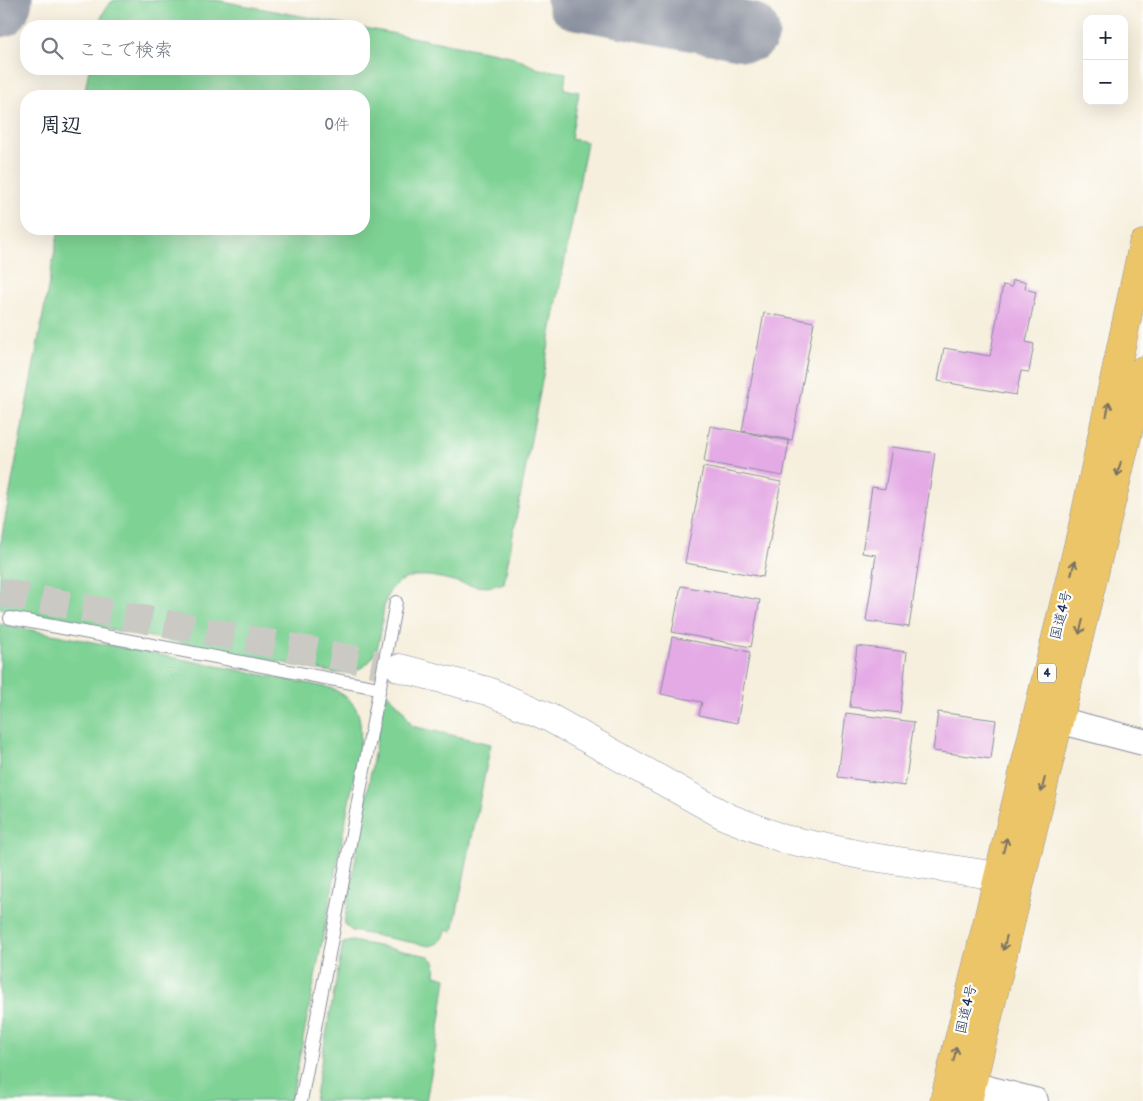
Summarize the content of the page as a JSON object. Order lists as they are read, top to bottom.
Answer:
{
  "streets": {
    "highway": ["国道4号", "4"]
  },
  "page": {
    "map_buttons": ["+", "−"],
    "search": "ここで検索",
    "heading": ["周辺", "0件"]
  }
}
